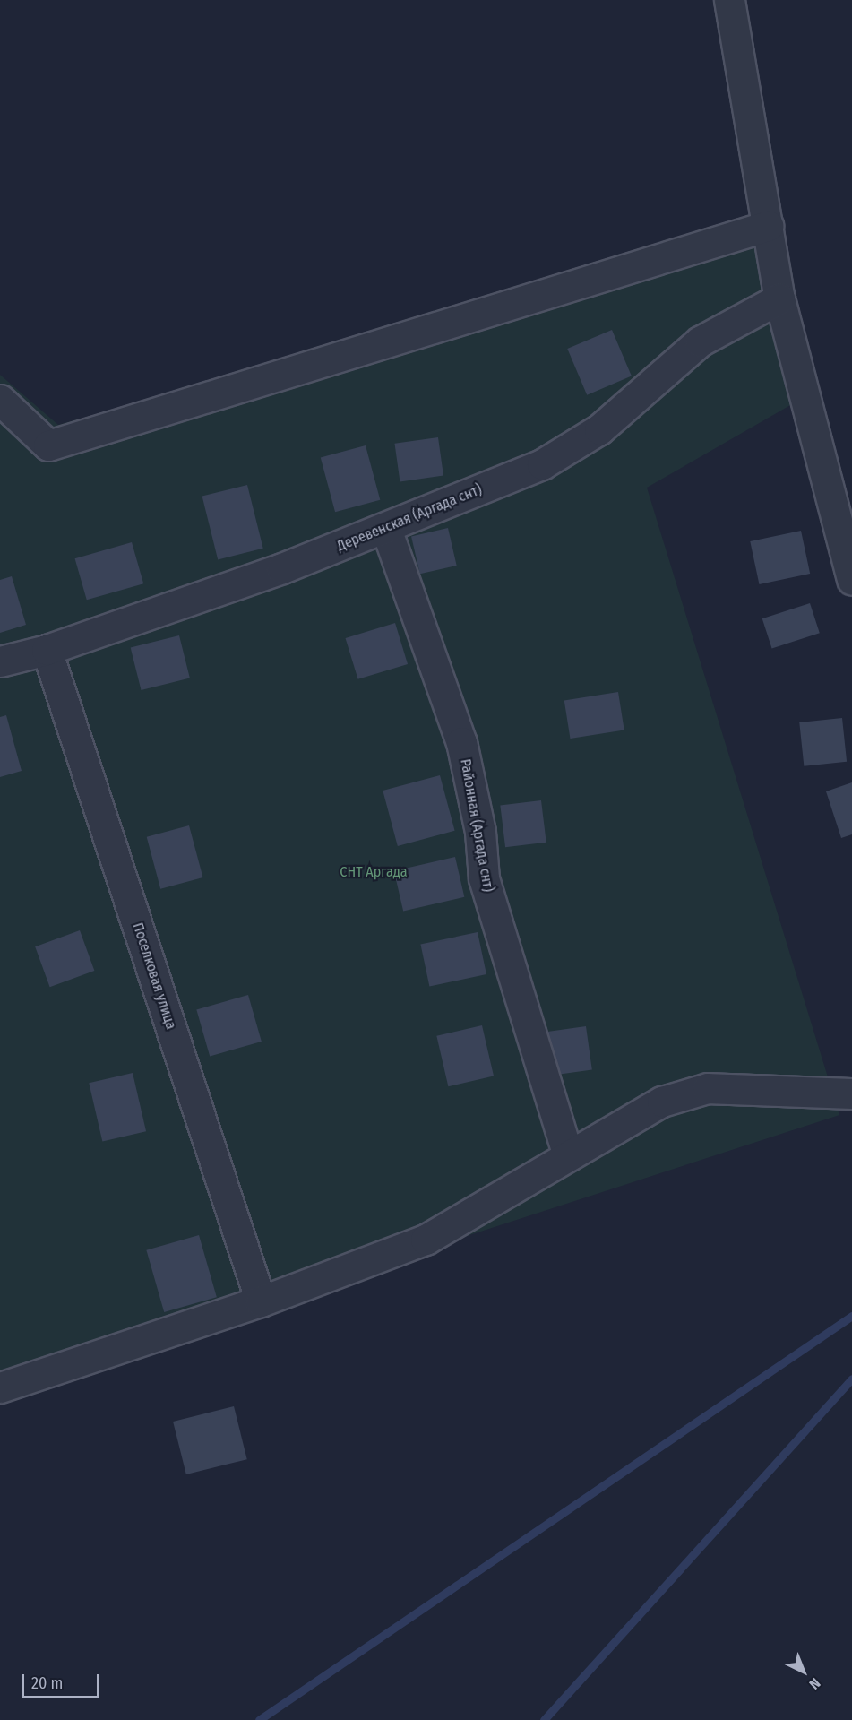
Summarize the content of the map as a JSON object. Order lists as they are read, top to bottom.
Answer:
{
  "streets": {
    "street": ["Деревенская (Аргада снт)", "Районная (Аргада снт)", "Поселковая улица"]
  },
  "crossings": [
    ["Деревенская (Аргада снт)", "Районная (Аргада снт)"],
    ["Деревенская (Аргада снт)", "Поселковая улица"]
  ],
  "parks": ["СНТ Аргада"],
  "scale_bar": "20 m",
  "north": "bottom right"
}
